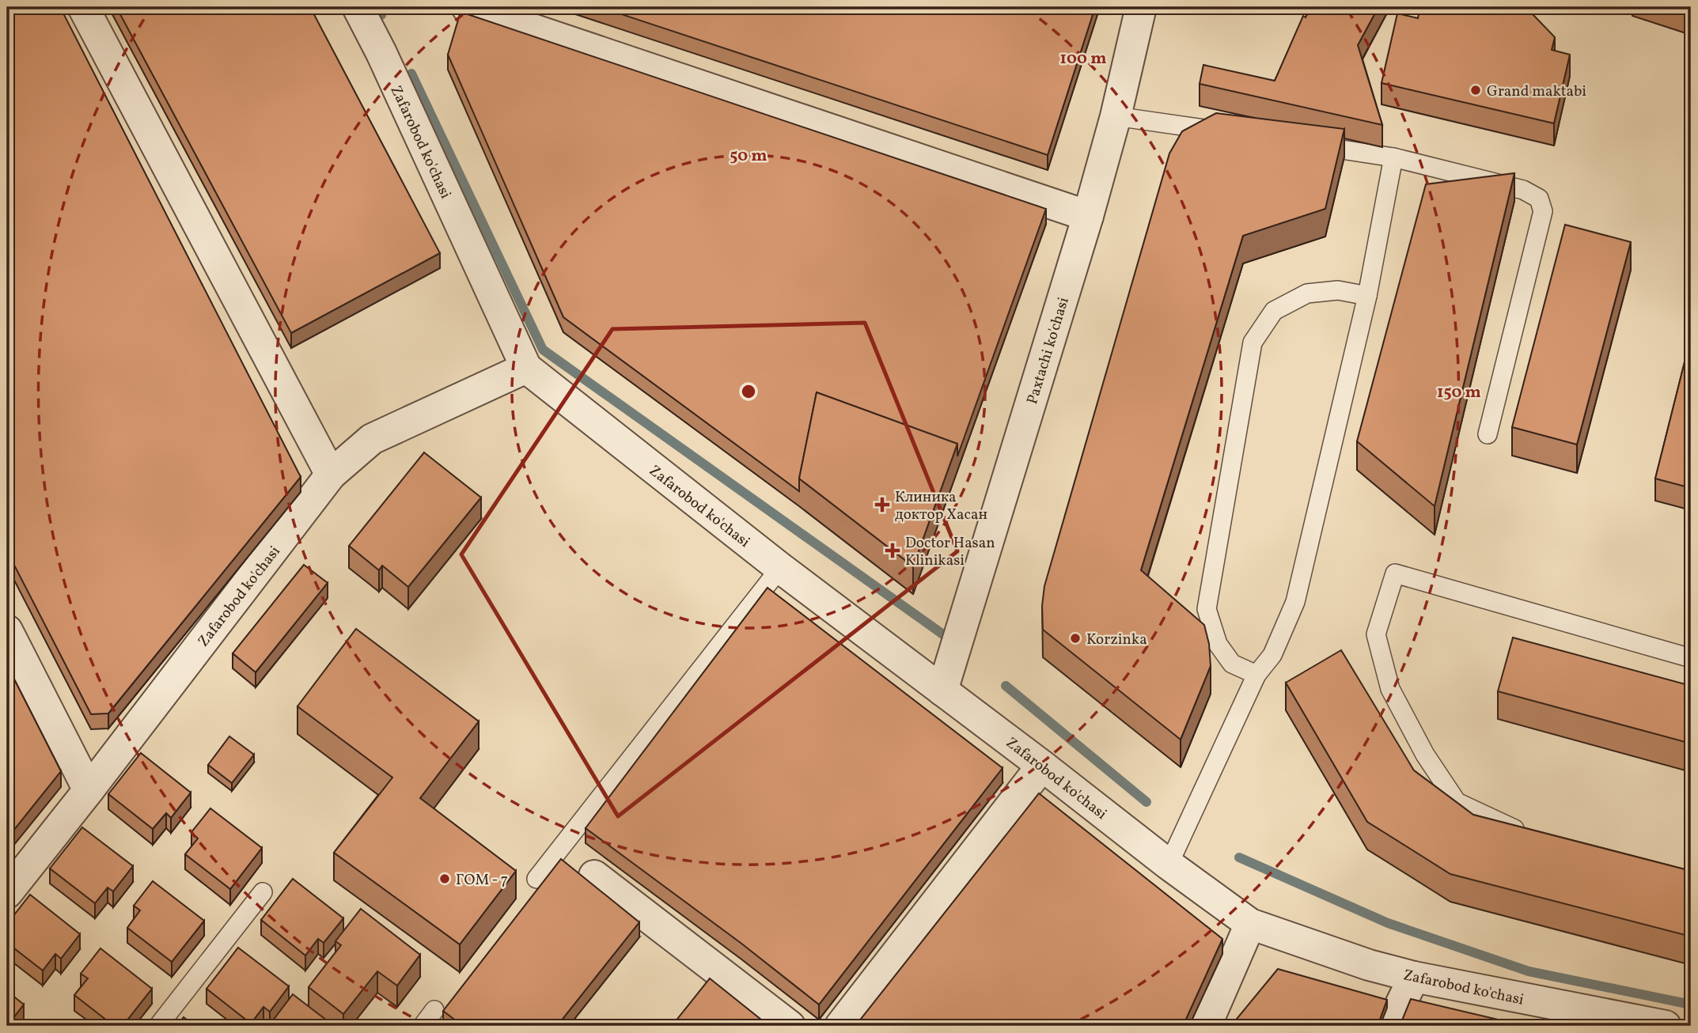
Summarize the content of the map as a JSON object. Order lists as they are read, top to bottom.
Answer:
{
  "streets": {
    "street": ["Zafarobod ko'chasi", "Paxtachi ko'chasi"]
  },
  "crossings": [
    ["Zafarobod ko'chasi", "Paxtachi ko'chasi"]
  ],
  "places": {
    "other": ["Grand maktabi", "Korzinka", "ГОМ - 7"],
    "health": ["Клиника доктор Хасан", "Doctor Hasan Klinikasi"]
  },
  "rings": ["100 m", "50 m", "150 m"]
}
